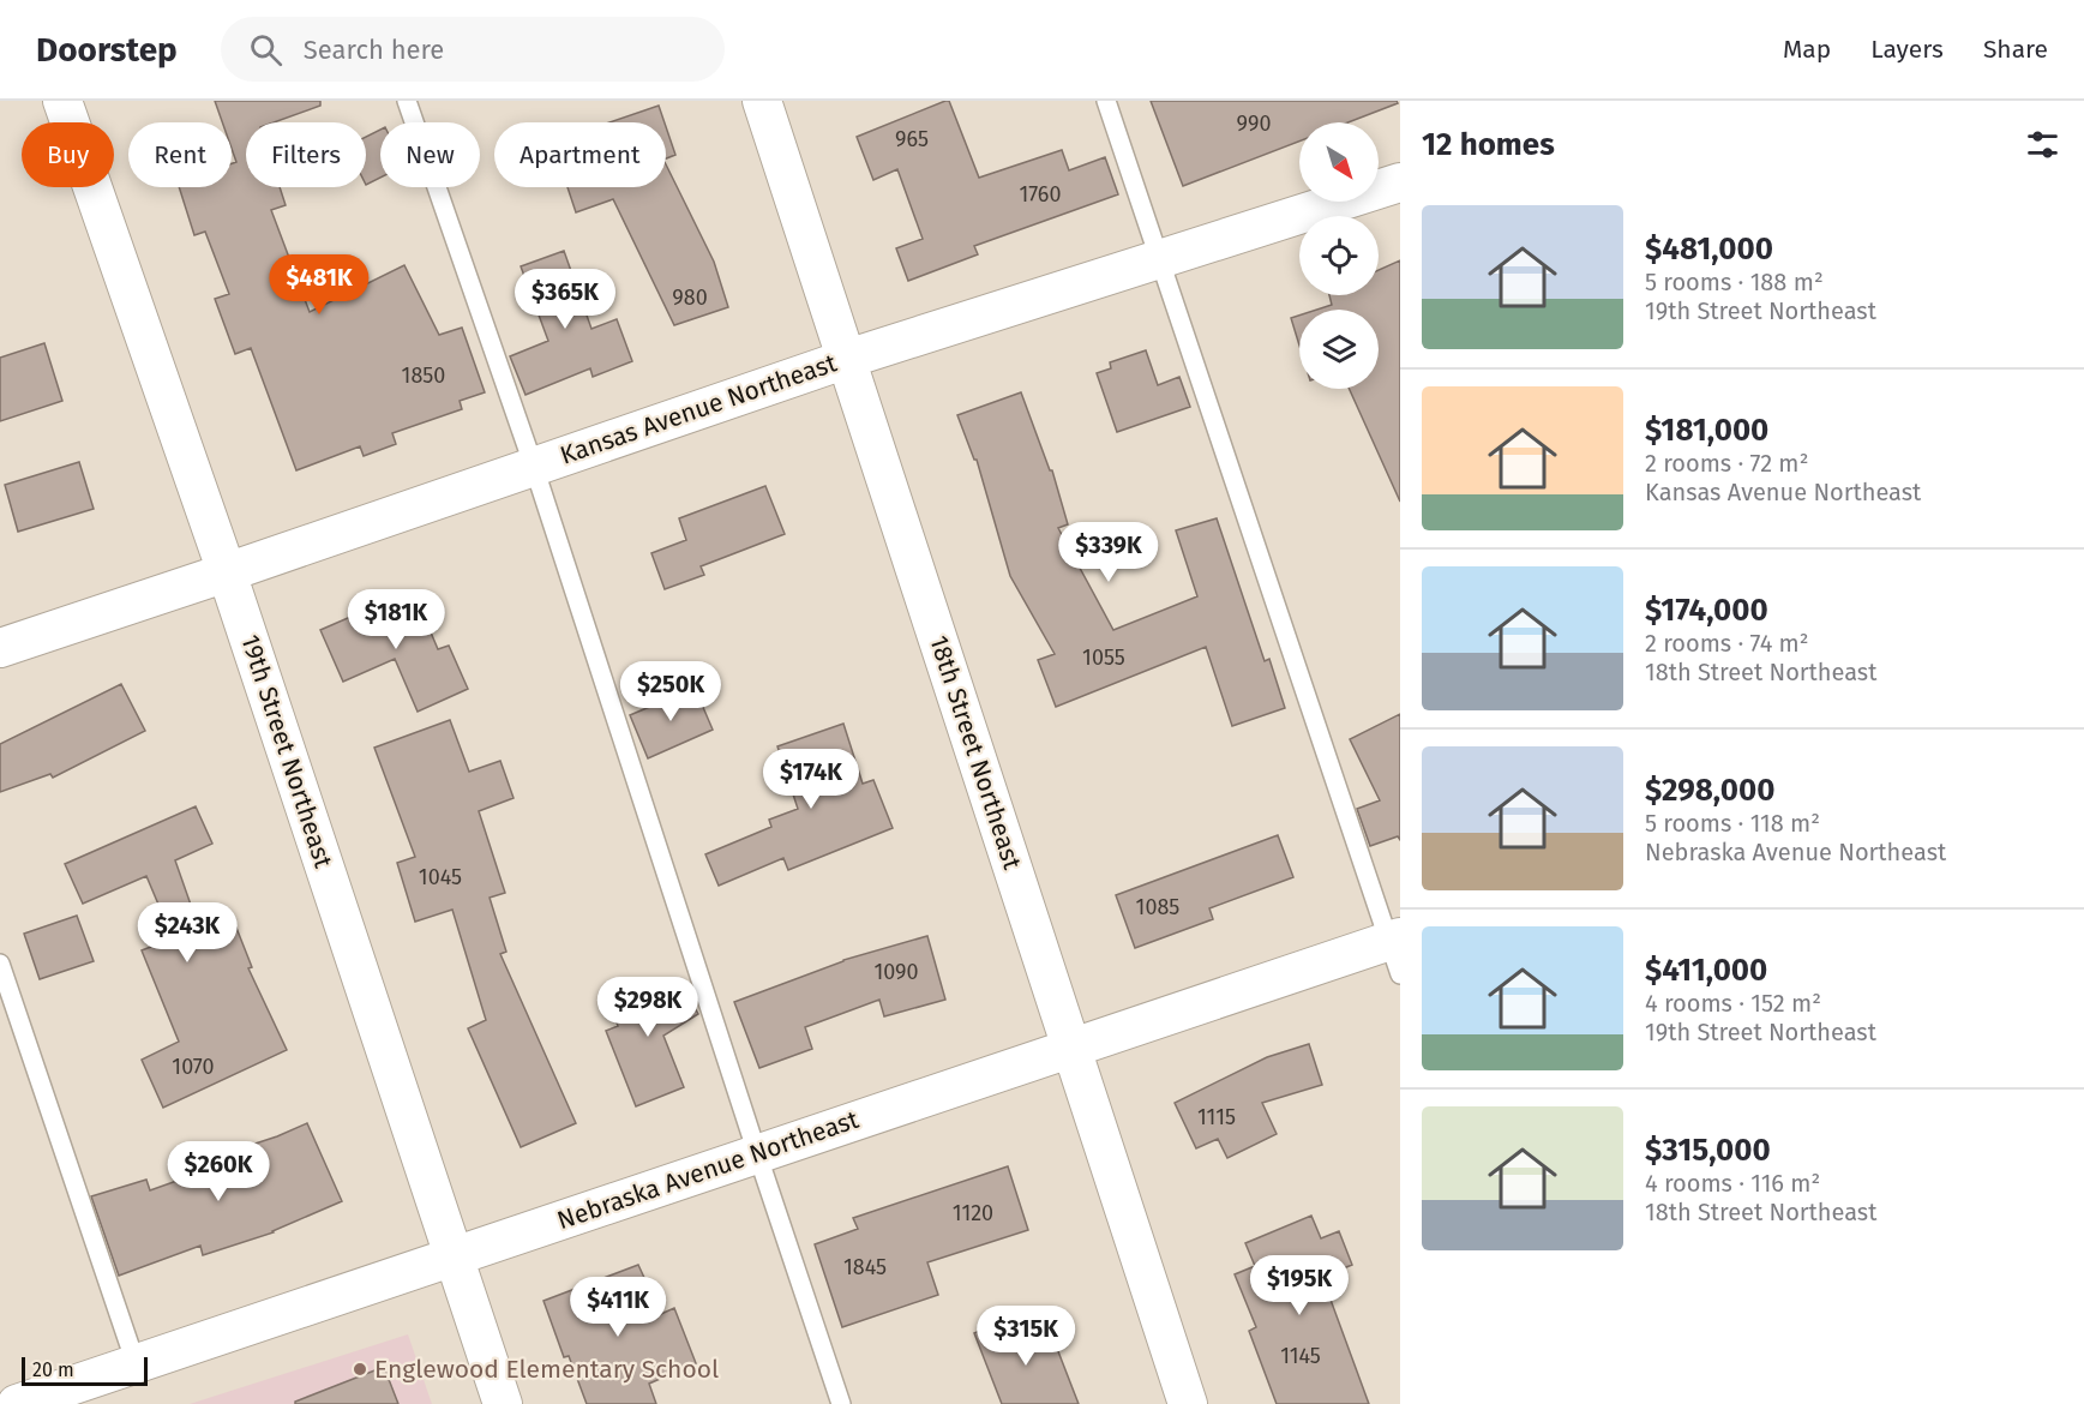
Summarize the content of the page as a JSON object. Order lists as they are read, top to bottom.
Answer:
{
  "streets": {
    "street": [
      "Kansas Avenue Northeast",
      "19th Street Northeast",
      "18th Street Northeast",
      "Nebraska Avenue Northeast"
    ]
  },
  "crossings": [
    ["Kansas Avenue Northeast", "19th Street Northeast"],
    ["Kansas Avenue Northeast", "18th Street Northeast"],
    ["19th Street Northeast", "Nebraska Avenue Northeast"],
    ["18th Street Northeast", "Nebraska Avenue Northeast"]
  ],
  "places": ["Englewood Elementary School"],
  "house_numbers": [
    "990",
    "965",
    "1760",
    "980",
    "1850",
    "1055",
    "1045",
    "1085",
    "1090",
    "1070",
    "1115",
    "1120",
    "1845",
    "1145"
  ],
  "scale_bar": "20 m",
  "north": "bottom right",
  "page": {
    "header": "Doorstep",
    "search": "Search here",
    "nav": ["Map", "Layers", "Share"],
    "heading": "12 homes",
    "chip": [
      "Buy",
      "Rent",
      "Filters",
      "New",
      "Apartment"
    ],
    "list": [
      {
        "name": "$481,000",
        "note": "5 rooms · 188 m² · 19th Street Northeast"
      },
      {
        "name": "$181,000",
        "note": "2 rooms · 72 m² · Kansas Avenue Northeast"
      },
      {
        "name": "$174,000",
        "note": "2 rooms · 74 m² · 18th Street Northeast"
      },
      {
        "name": "$298,000",
        "note": "5 rooms · 118 m² · Nebraska Avenue Northeast"
      },
      {
        "name": "$411,000",
        "note": "4 rooms · 152 m² · 19th Street Northeast"
      },
      {
        "name": "$315,000",
        "note": "4 rooms · 116 m² · 18th Street Northeast"
      }
    ],
    "price": [
      "$481K",
      "$365K",
      "$339K",
      "$181K",
      "$250K",
      "$174K",
      "$243K",
      "$298K",
      "$260K",
      "$195K",
      "$411K",
      "$315K"
    ],
    "scale": "20 m"
  }
}
